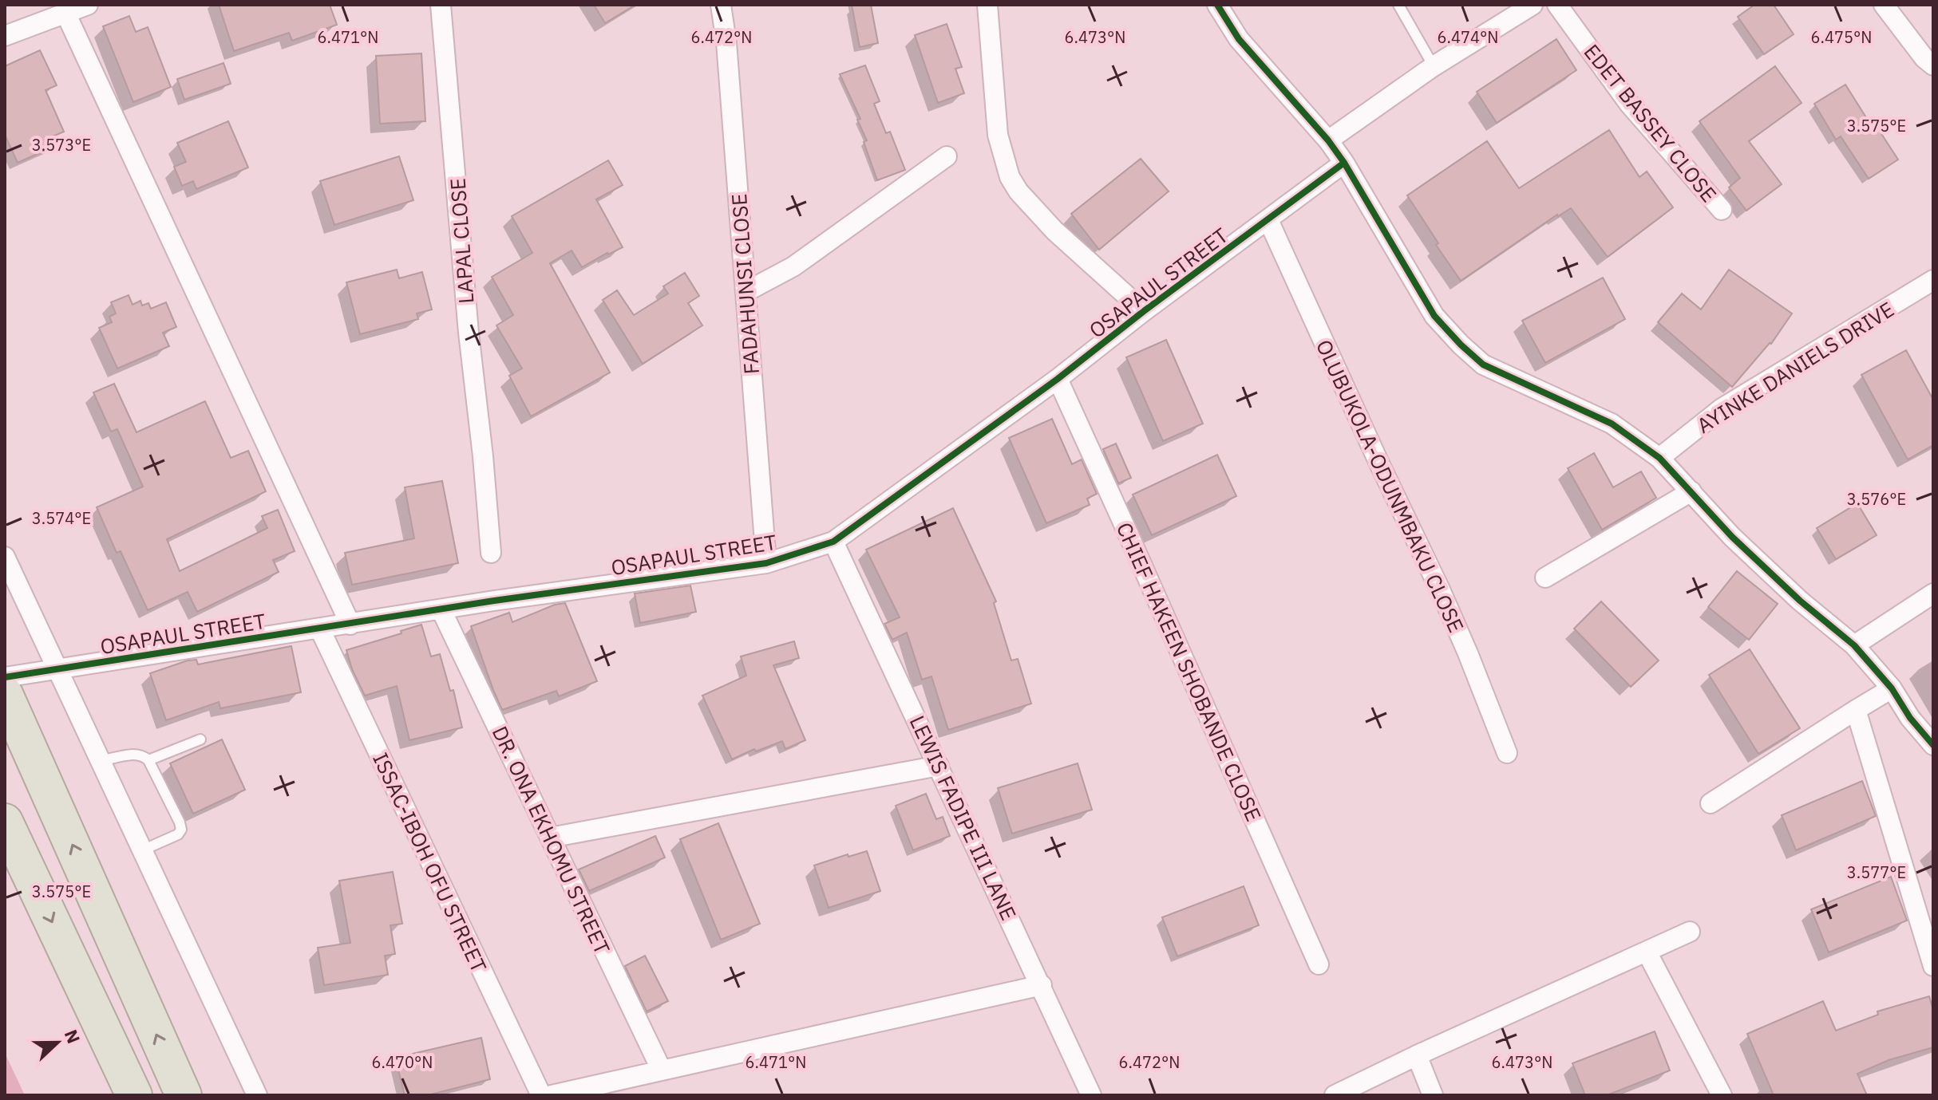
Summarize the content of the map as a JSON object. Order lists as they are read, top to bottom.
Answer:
{
  "streets": {
    "street": [
      "EDET BASSEY CLOSE",
      "LAPAL CLOSE",
      "OSAPAUL STREET",
      "FADAHUNSI CLOSE",
      "AYINKE DANIELS DRIVE",
      "OLUBUKOLA-ODUNMBAKU CLOSE",
      "CHIEF HAKEEN SHOBANDE CLOSE",
      "LEWIS FADIPE III LANE",
      "DR. ONA EKHOMU STREET",
      "ISSAC-IBOH OFU STREET"
    ]
  },
  "crossings": [
    ["OSAPAUL STREET", "FADAHUNSI CLOSE"],
    ["OSAPAUL STREET", "OLUBUKOLA-ODUNMBAKU CLOSE"],
    ["OSAPAUL STREET", "CHIEF HAKEEN SHOBANDE CLOSE"],
    ["OSAPAUL STREET", "LEWIS FADIPE III LANE"],
    ["OSAPAUL STREET", "DR. ONA EKHOMU STREET"],
    ["OSAPAUL STREET", "ISSAC-IBOH OFU STREET"]
  ],
  "north": "right",
  "coordinates": [
    "6.474°N",
    "6.475°N",
    "6.471°N",
    "6.472°N",
    "6.473°N",
    "3.575°E",
    "3.573°E",
    "3.576°E",
    "3.574°E",
    "3.577°E",
    "6.470°N"
  ]
}
